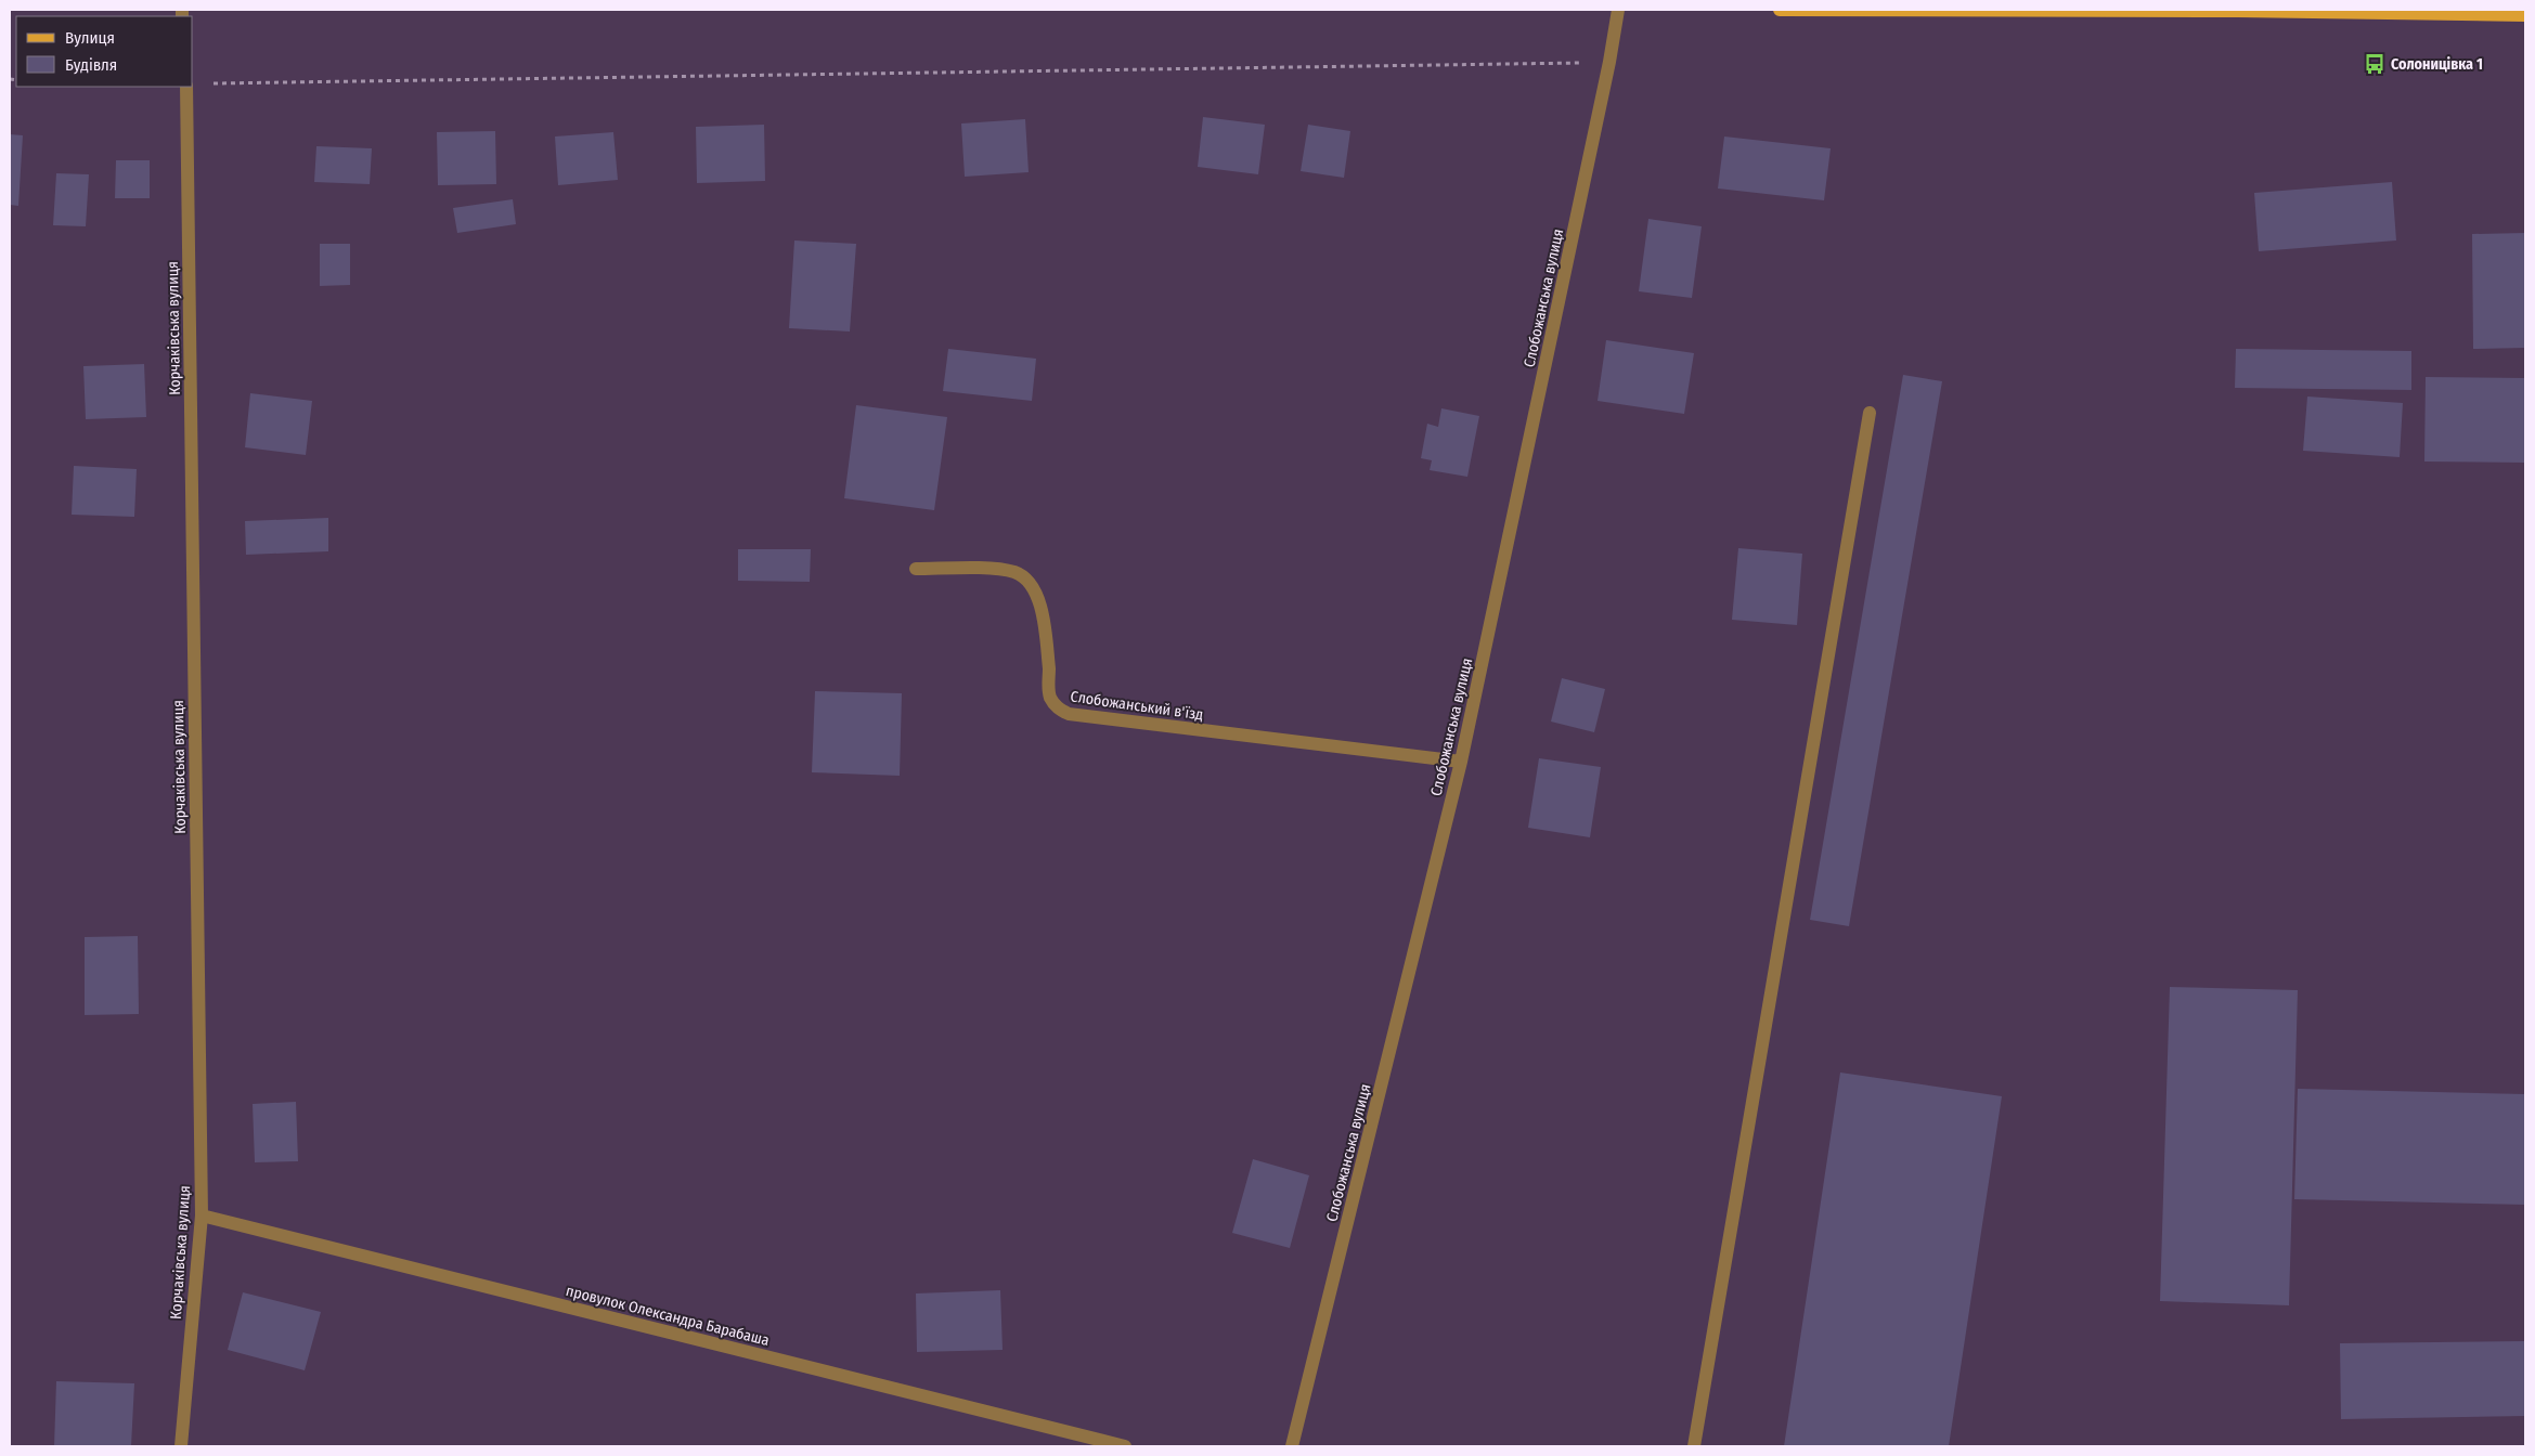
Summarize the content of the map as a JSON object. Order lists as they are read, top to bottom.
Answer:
{
  "streets": {
    "street": [
      "Слобожанська вулиця",
      "Корчаківська вулиця",
      "Слобожанський в'їзд",
      "провулок Олександра Барабаша"
    ]
  },
  "crossings": [
    ["Слобожанська вулиця", "Слобожанський в'їзд"],
    ["Корчаківська вулиця", "провулок Олександра Барабаша"]
  ],
  "places": {
    "bus stop": ["Солоницівка 1"]
  },
  "legend": ["Вулиця", "Будівля"]
}
